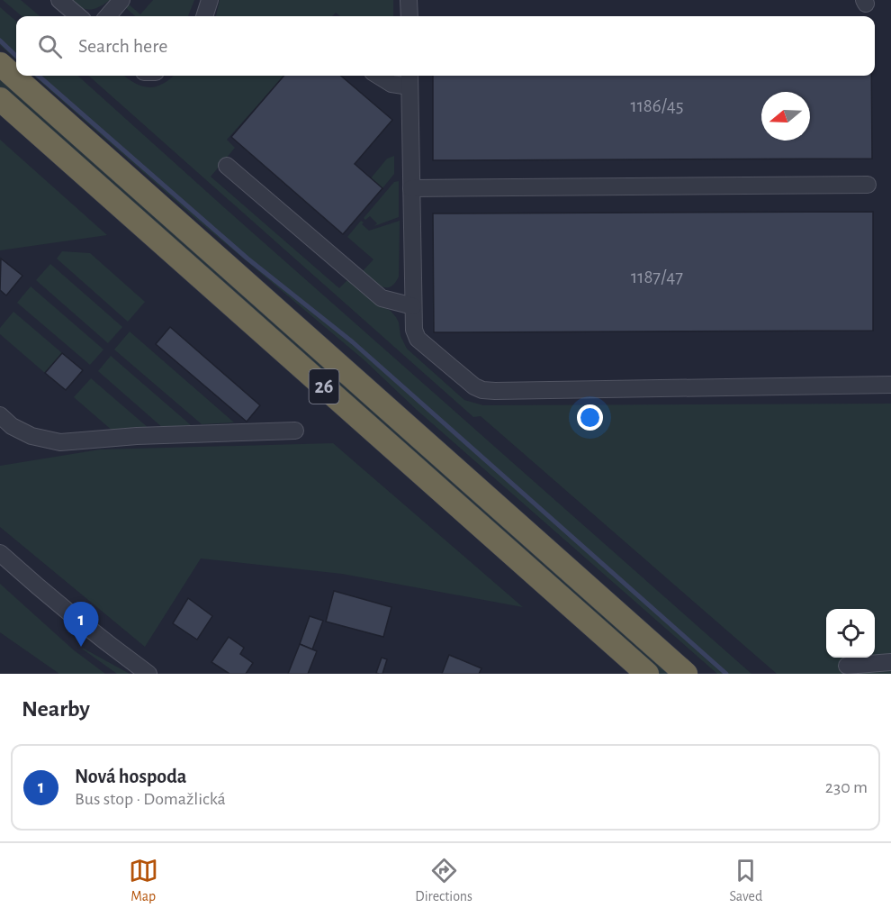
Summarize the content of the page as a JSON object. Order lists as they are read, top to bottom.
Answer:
{
  "streets": {
    "highway": ["26"]
  },
  "house_numbers": ["1186/45", "1187/47"],
  "north": "left",
  "page": {
    "search": "Search here",
    "pins": "1",
    "heading": "Nearby",
    "list": [
      {
        "mark": "1",
        "name": "Nová hospoda",
        "note": "Bus stop · Domažlická",
        "value": "230 m"
      }
    ],
    "nav": ["Map", "Directions", "Saved"]
  }
}
